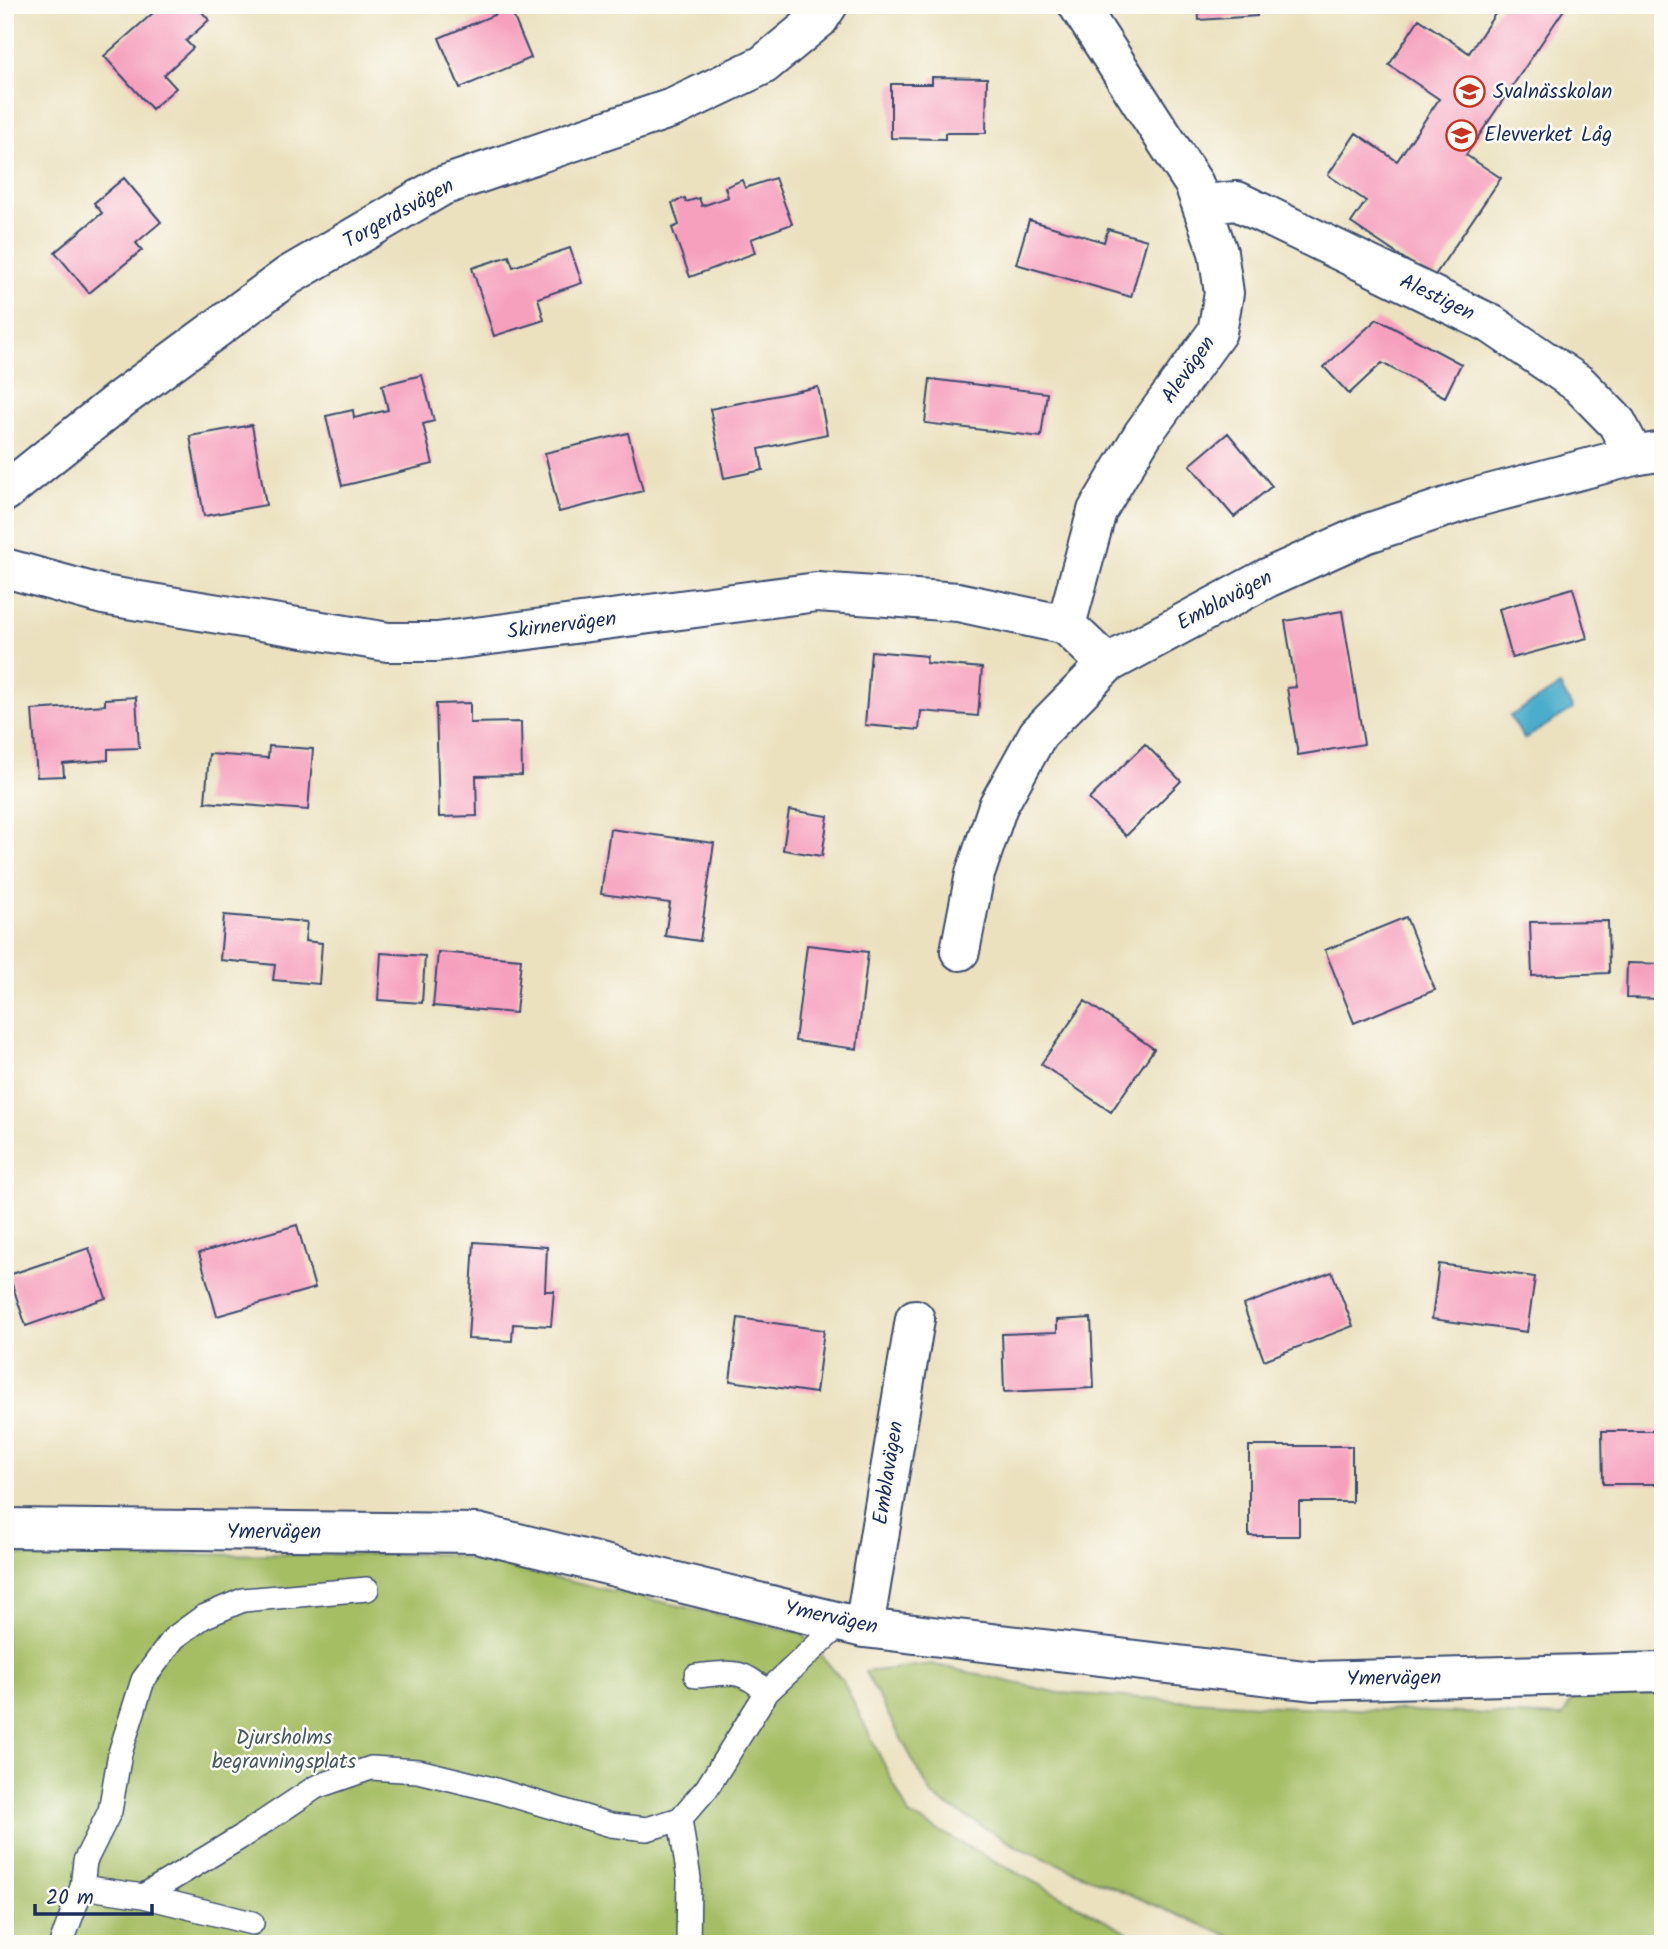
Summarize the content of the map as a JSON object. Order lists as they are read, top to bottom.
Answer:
{
  "streets": {
    "street": [
      "Torgerdsvägen",
      "Alestigen",
      "Alevägen",
      "Emblavägen",
      "Skirnervägen",
      "Ymervägen"
    ]
  },
  "crossings": [
    ["Alestigen", "Alevägen"],
    ["Alestigen", "Emblavägen"],
    ["Alevägen", "Skirnervägen"],
    ["Emblavägen", "Ymervägen"]
  ],
  "parks": ["Djursholms begravningsplats"],
  "places": {
    "school or university": ["Svalnässkolan", "Elevverket Låg"]
  },
  "scale_bar": "20 m"
}
